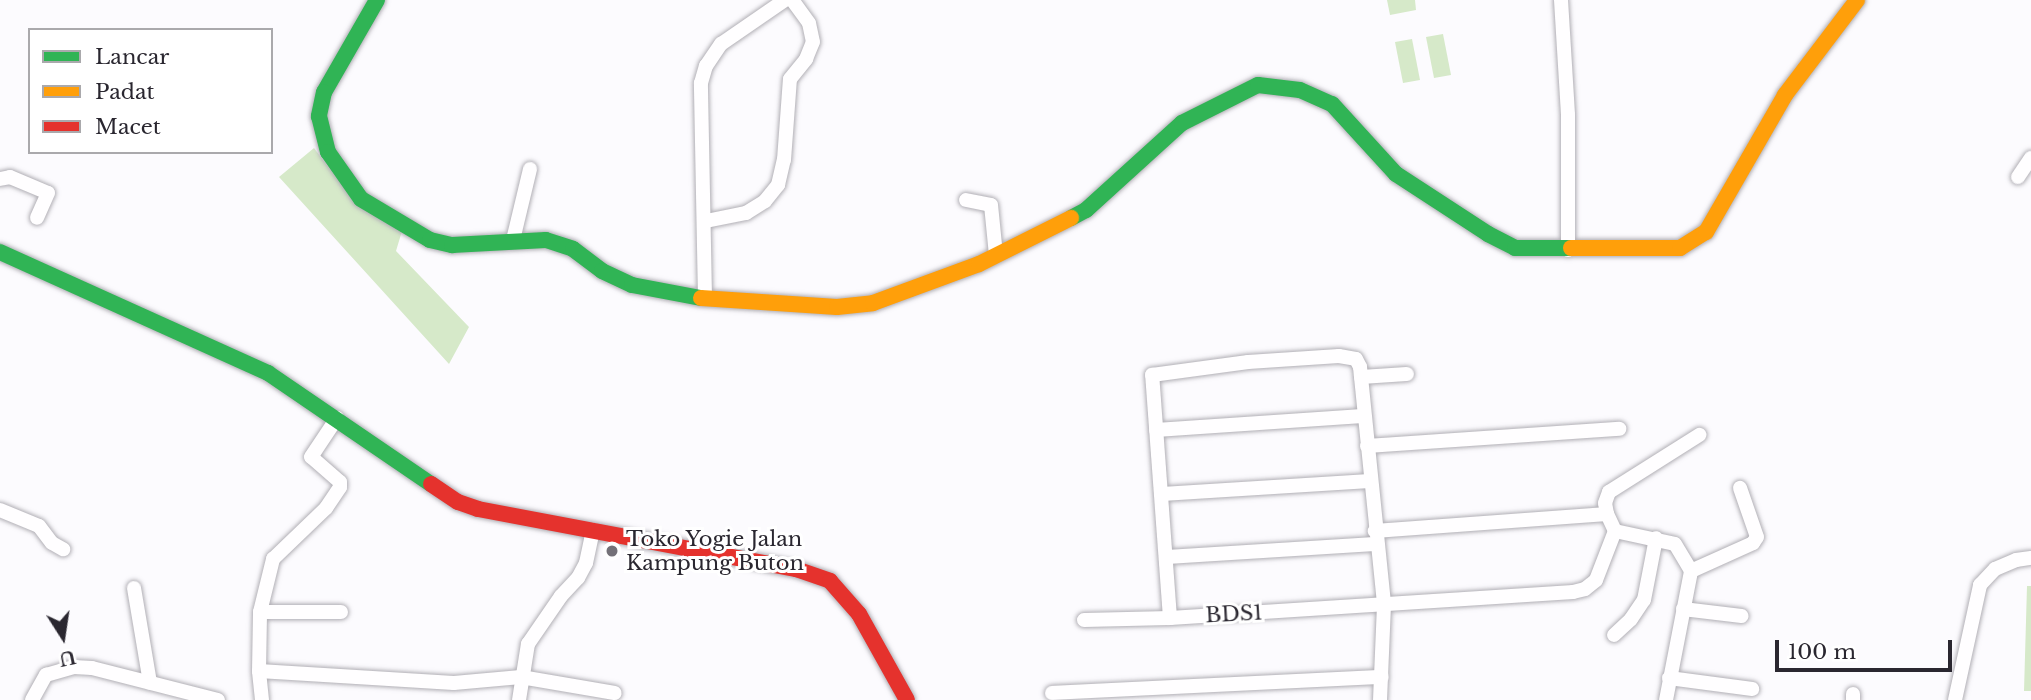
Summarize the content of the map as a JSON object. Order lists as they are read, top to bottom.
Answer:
{
  "streets": {
    "street": ["BDS1"]
  },
  "places": ["Toko Yogie Jalan Kampung Buton"],
  "legend": ["Lancar", "Padat", "Macet"],
  "scale_bar": "100 m",
  "north": "bottom"
}
